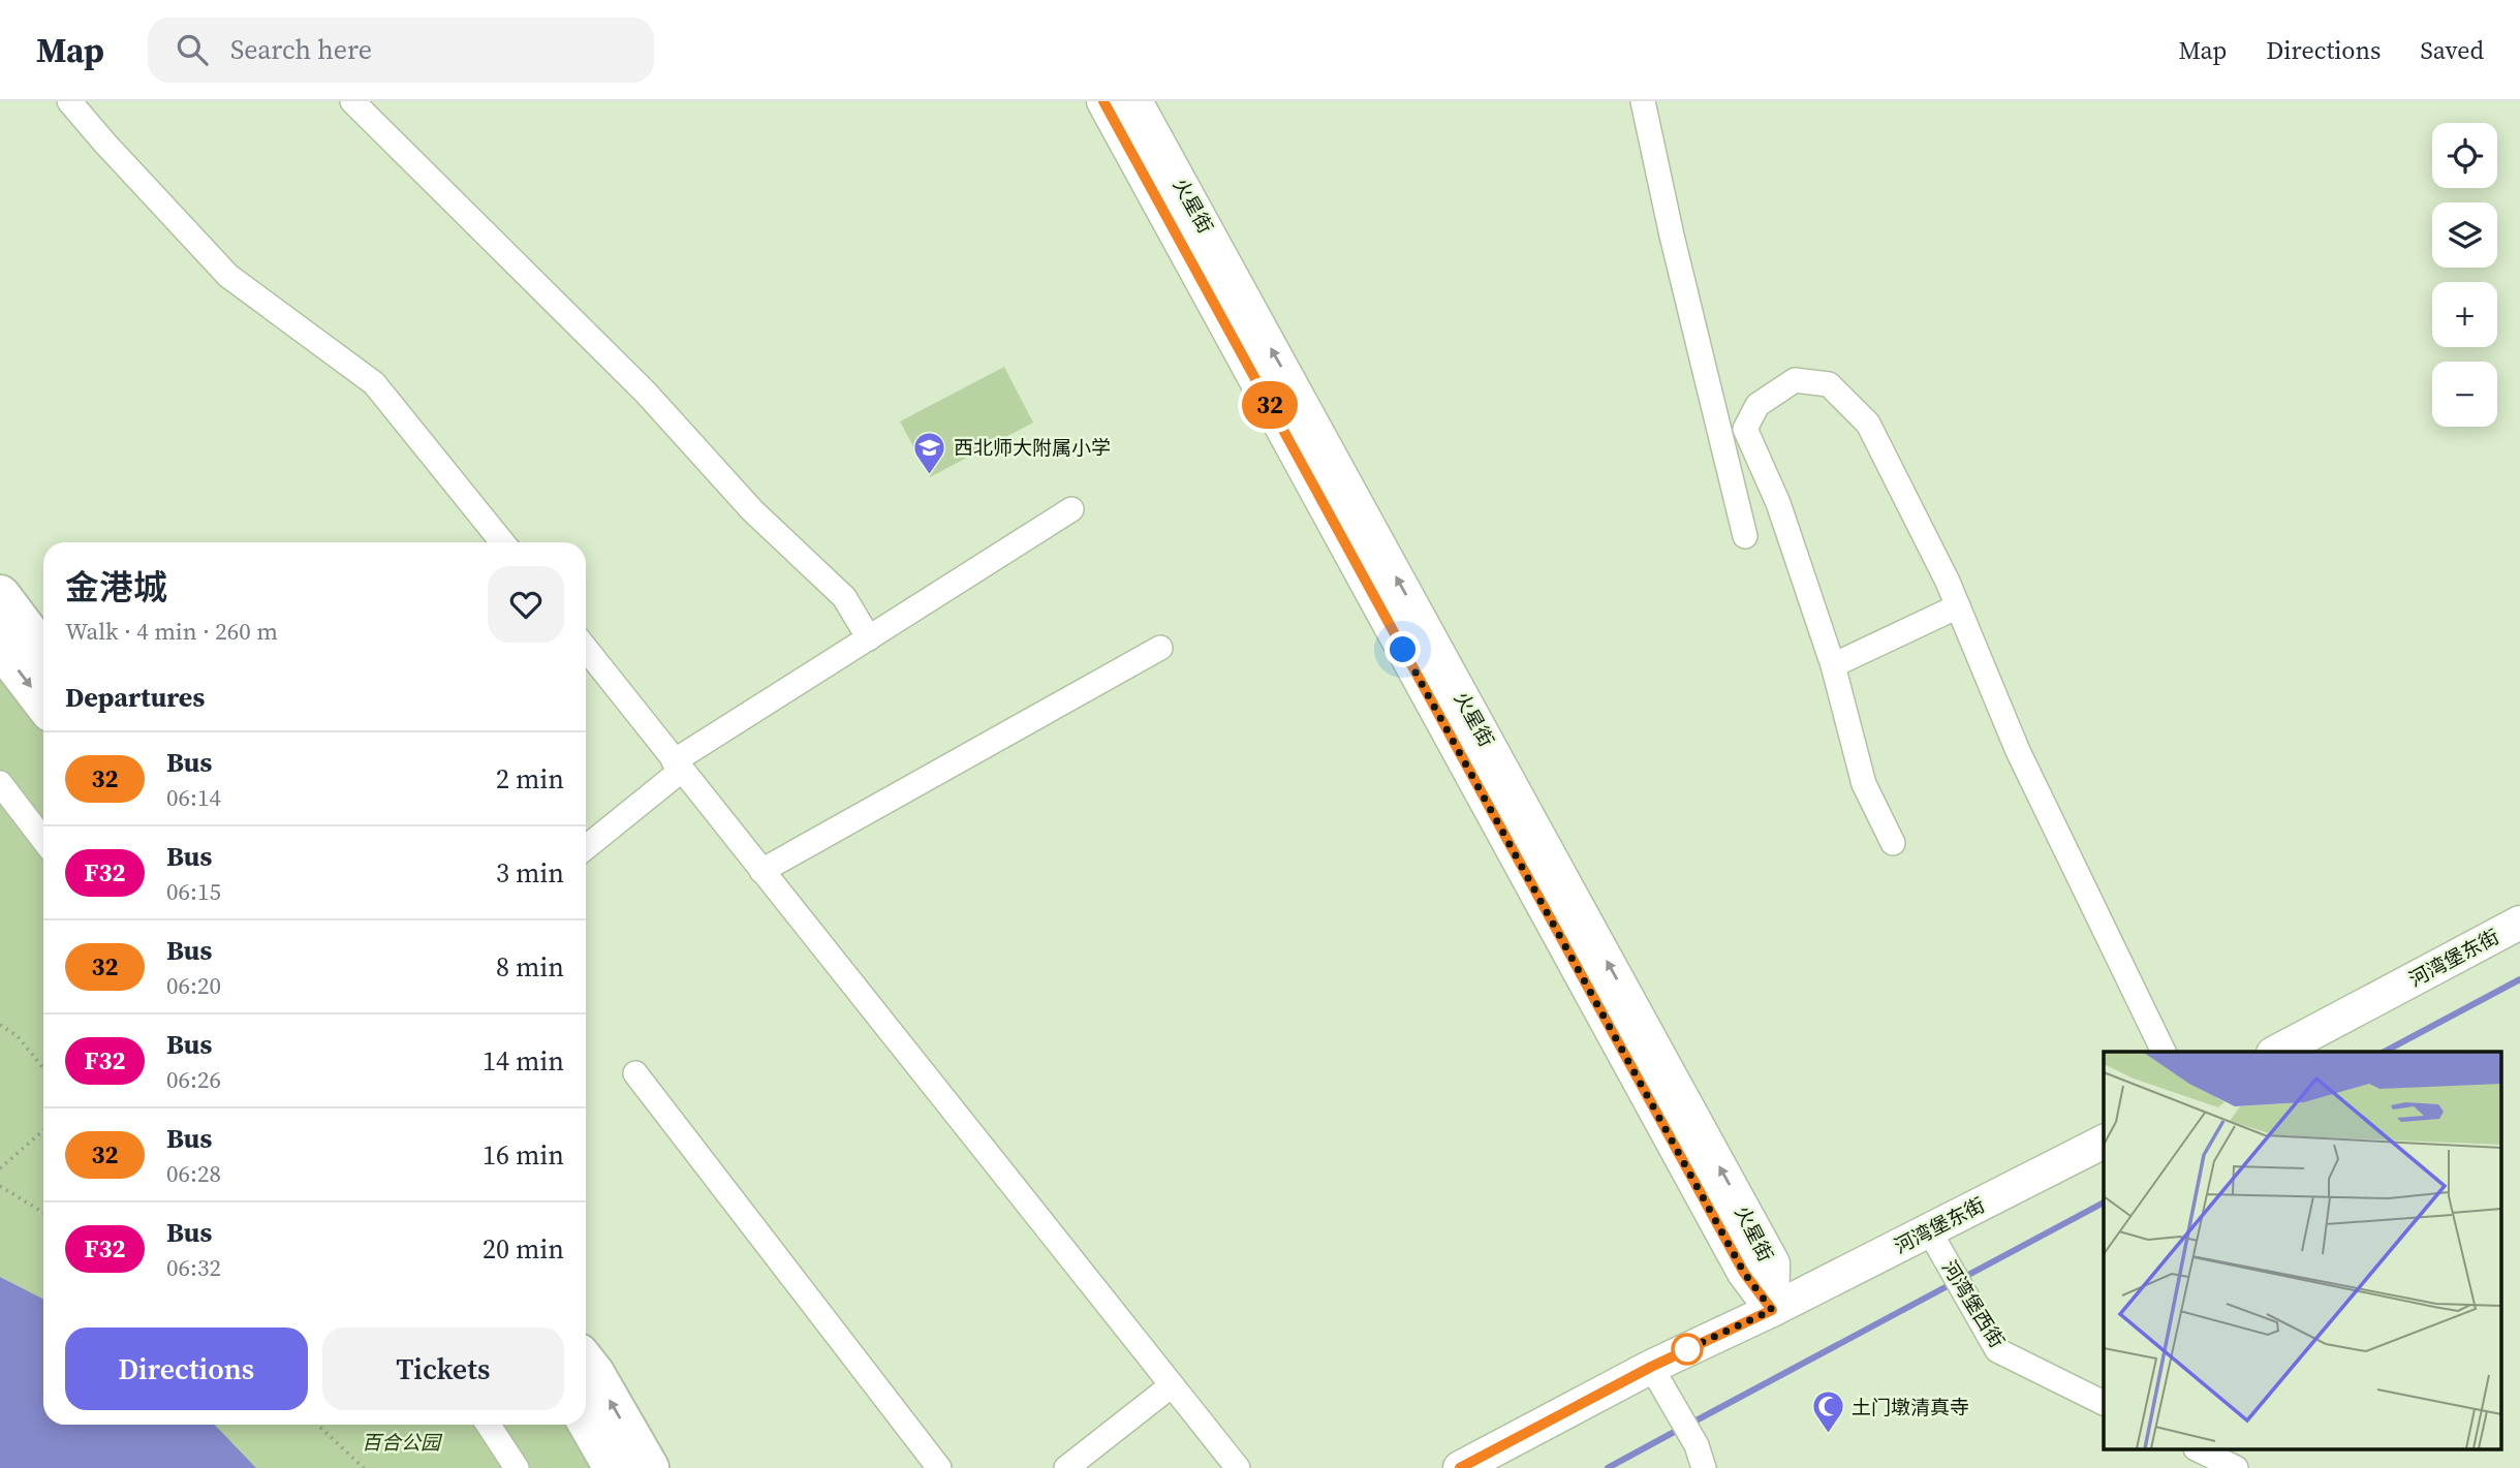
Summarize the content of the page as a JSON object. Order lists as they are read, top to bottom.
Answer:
{
  "streets": {
    "street": ["火星街", "河湾堡东街", "河湾堡西街"]
  },
  "crossings": [
    ["火星街", "河湾堡东街"],
    ["河湾堡东街", "河湾堡西街"]
  ],
  "parks": ["百合公园"],
  "places": {
    "school or university": ["西北师大附属小学"],
    "mosque": ["土门墩清真寺"]
  },
  "lines": ["bus line 32"],
  "page": {
    "header": "Map",
    "search": "Search here",
    "nav": ["Map", "Directions", "Saved"],
    "on_map": "32",
    "map_buttons": ["+", "−"],
    "heading": [
      ["金港城", "Walk · 4 min · 260 m"],
      "Departures"
    ],
    "list": [
      {
        "mark": "32",
        "name": "Bus",
        "note": "06:14",
        "value": "2 min"
      },
      {
        "mark": "F32",
        "name": "Bus",
        "note": "06:15",
        "value": "3 min"
      },
      {
        "mark": "32",
        "name": "Bus",
        "note": "06:20",
        "value": "8 min"
      },
      {
        "mark": "F32",
        "name": "Bus",
        "note": "06:26",
        "value": "14 min"
      },
      {
        "mark": "32",
        "name": "Bus",
        "note": "06:28",
        "value": "16 min"
      },
      {
        "mark": "F32",
        "name": "Bus",
        "note": "06:32",
        "value": "20 min"
      }
    ],
    "buttons": ["Directions", "Tickets"]
  }
}
